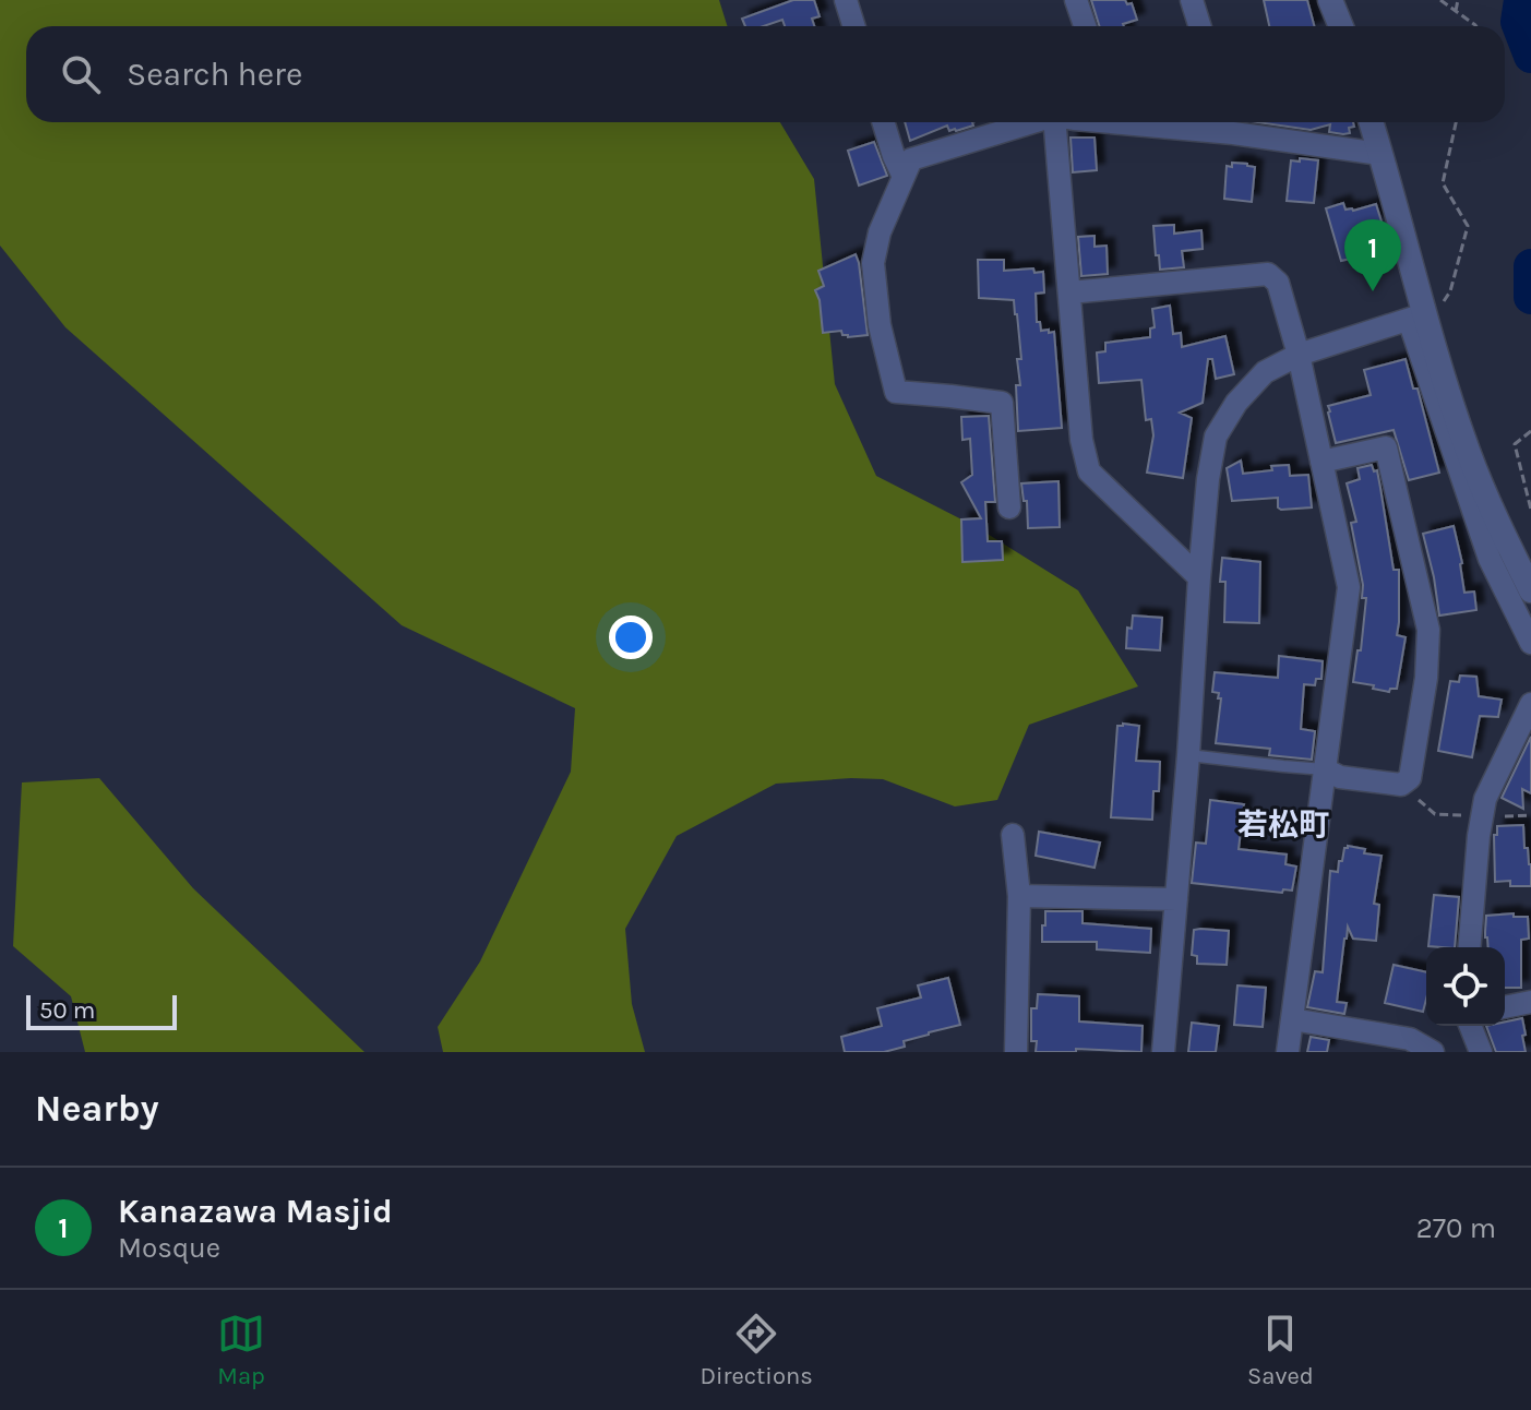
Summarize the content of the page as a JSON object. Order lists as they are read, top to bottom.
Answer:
{
  "districts": ["若松町"],
  "scale_bar": "50 m",
  "page": {
    "search": "Search here",
    "pins": "1",
    "scale": "50 m",
    "heading": "Nearby",
    "list": [
      {
        "mark": "1",
        "name": "Kanazawa Masjid",
        "note": "Mosque",
        "value": "270 m"
      }
    ],
    "nav": ["Map", "Directions", "Saved"]
  }
}
